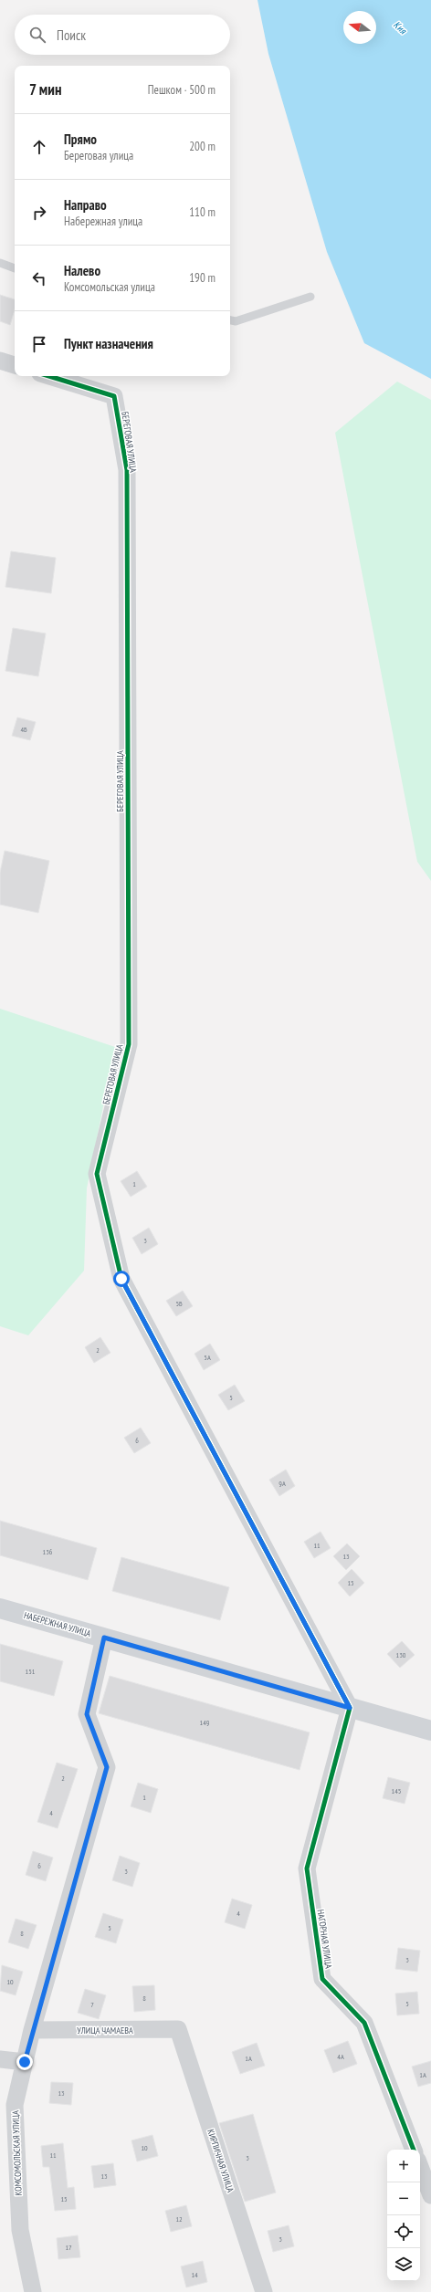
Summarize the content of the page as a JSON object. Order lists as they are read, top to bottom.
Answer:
{
  "streets": {
    "street": [
      "БЕРЕГОВАЯ УЛИЦА",
      "НАБЕРЕЖНАЯ УЛИЦА",
      "НАГОРНАЯ УЛИЦА",
      "УЛИЦА ЧАМАЕВА",
      "КОМСОМОЛЬСКАЯ УЛИЦА",
      "КИРПИЧНАЯ УЛИЦА"
    ]
  },
  "crossings": [
    ["БЕРЕГОВАЯ УЛИЦА", "НАБЕРЕЖНАЯ УЛИЦА"],
    ["БЕРЕГОВАЯ УЛИЦА", "НАГОРНАЯ УЛИЦА"],
    ["НАБЕРЕЖНАЯ УЛИЦА", "НАГОРНАЯ УЛИЦА"],
    ["НАБЕРЕЖНАЯ УЛИЦА", "КОМСОМОЛЬСКАЯ УЛИЦА"],
    ["УЛИЦА ЧАМАЕВА", "КОМСОМОЛЬСКАЯ УЛИЦА"],
    ["УЛИЦА ЧАМАЕВА", "КИРПИЧНАЯ УЛИЦА"]
  ],
  "water": ["Кия"],
  "house_numbers": [
    "4Б",
    "1",
    "3",
    "5Б",
    "2",
    "5А",
    "5",
    "6",
    "9А",
    "11",
    "136",
    "13",
    "15",
    "130",
    "151",
    "149",
    "2",
    "145",
    "1",
    "4",
    "6",
    "3",
    "4",
    "5",
    "8",
    "3",
    "10",
    "8",
    "5",
    "7",
    "4А",
    "1А",
    "1А",
    "13",
    "10",
    "11",
    "3",
    "13",
    "15",
    "12",
    "3",
    "17",
    "14"
  ],
  "north": "left",
  "page": {
    "search": "Поиск",
    "heading": ["7 мин", "Пешком · 500 m"],
    "list": [
      ["Прямо", "Береговая улица", "200 m"],
      ["Направо", "Набережная улица", "110 m"],
      ["Налево", "Комсомольская улица", "190 m"],
      "Пункт назначения"
    ],
    "map_buttons": ["+", "−"]
  }
}
